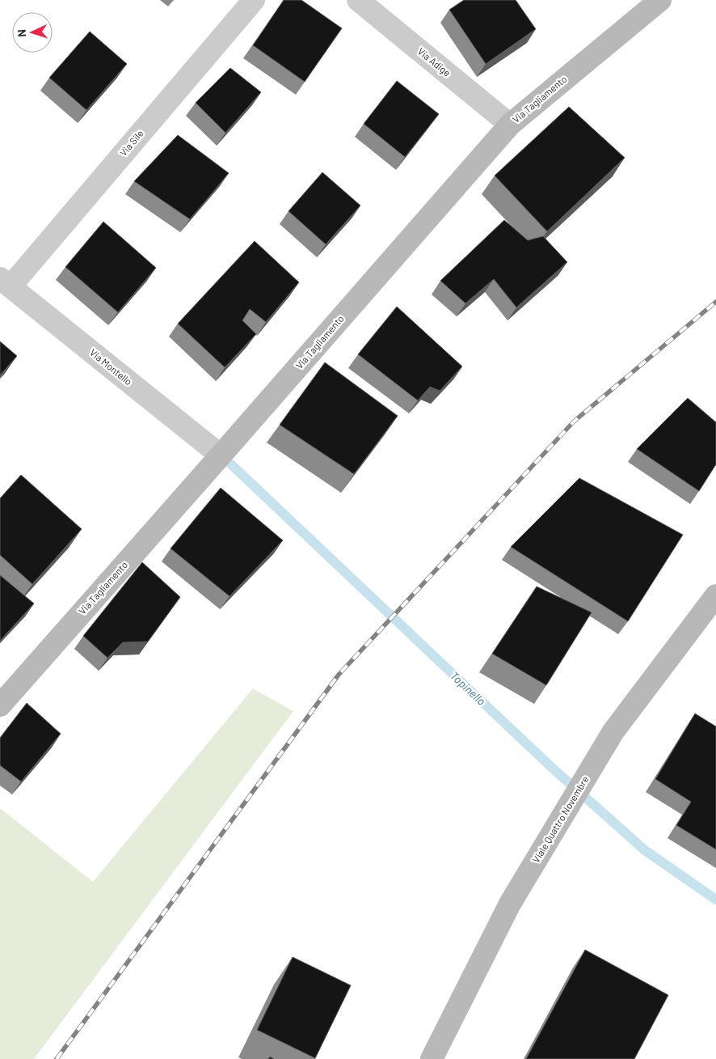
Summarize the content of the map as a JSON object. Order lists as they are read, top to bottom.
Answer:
{
  "streets": {
    "main road": ["Via Tagliamento", "Viale Quattro Novembre"],
    "street": ["Via Adige", "Via Sile", "Via Montello"]
  },
  "crossings": [
    ["Via Adige", "Via Tagliamento"],
    ["Via Tagliamento", "Via Montello"],
    ["Via Sile", "Via Montello"]
  ],
  "water": ["Topinello"],
  "north": "left"
}
